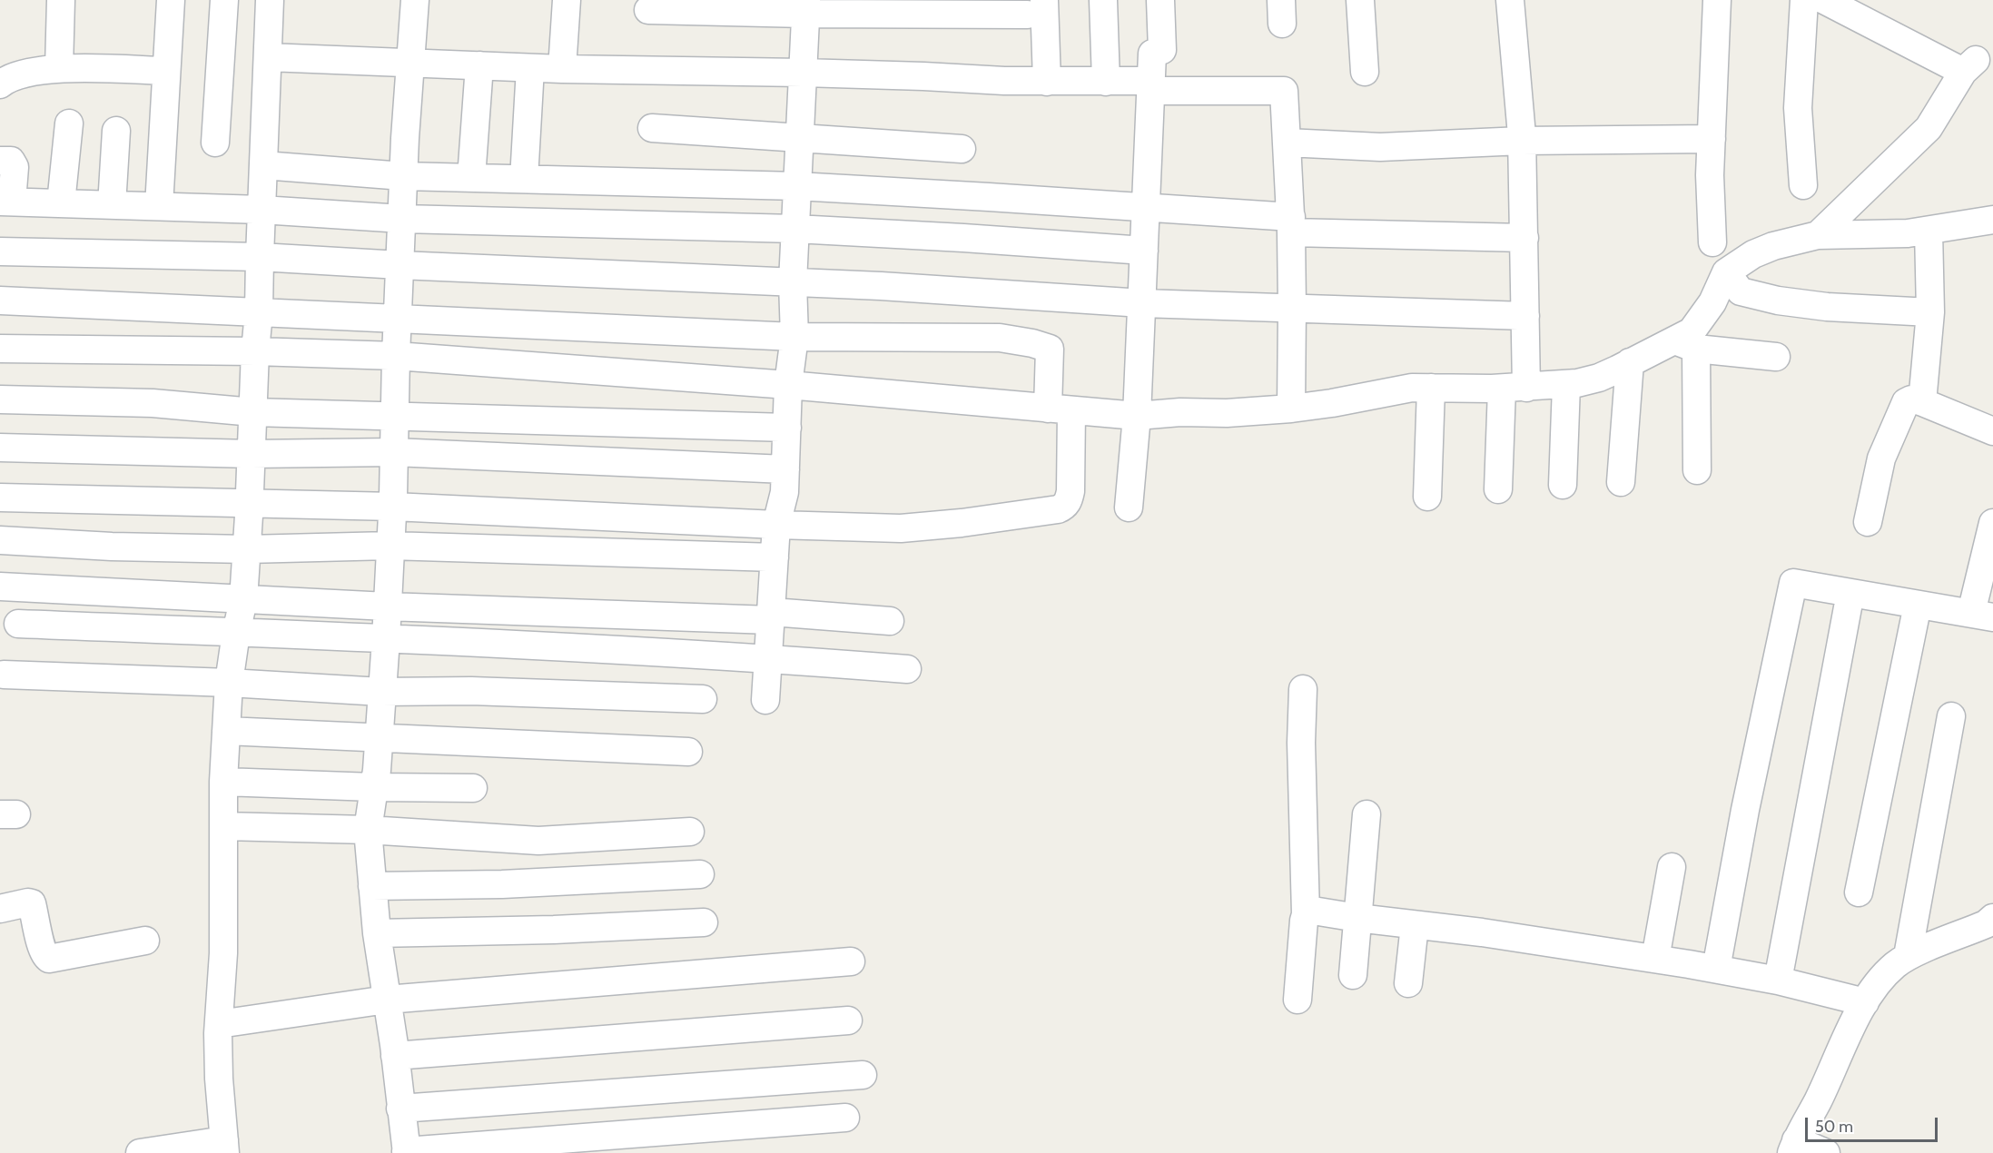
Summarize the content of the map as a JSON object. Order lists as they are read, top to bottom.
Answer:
{
  "scale_bar": "50 m"
}
